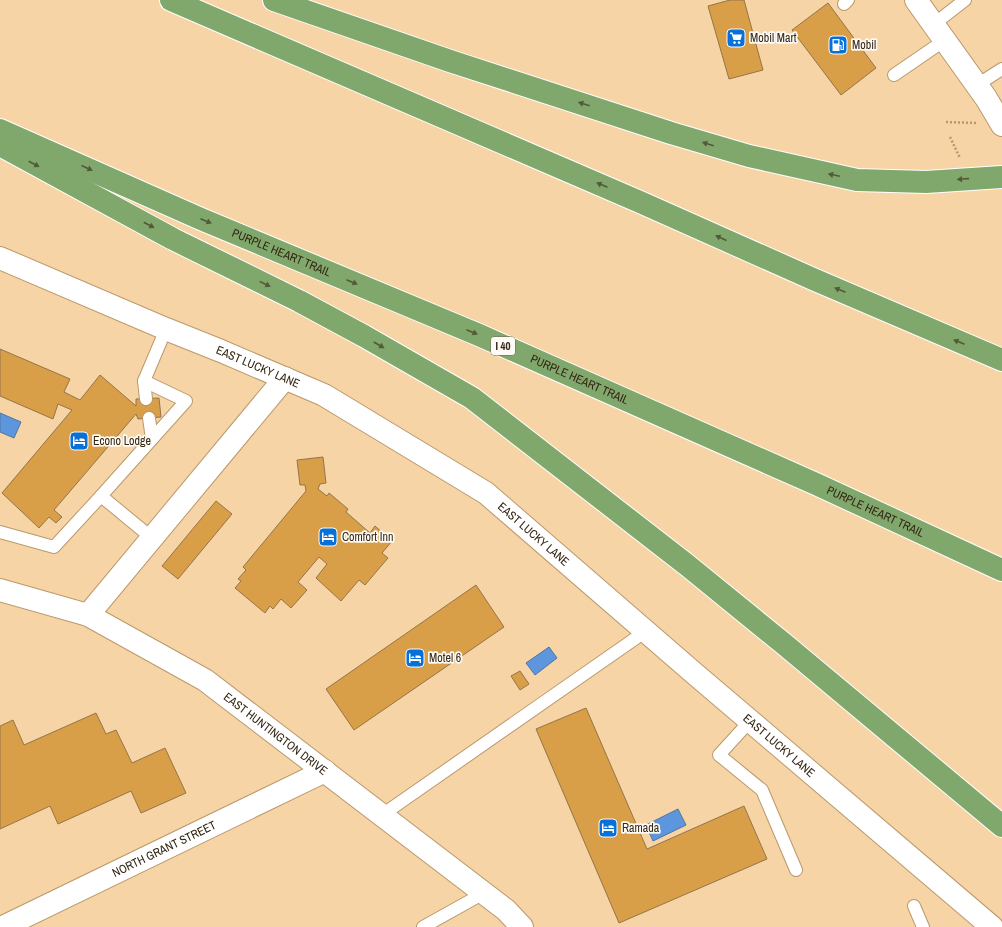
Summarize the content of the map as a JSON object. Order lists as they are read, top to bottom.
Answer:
{
  "streets": {
    "highway": ["PURPLE HEART TRAIL", "I 40"],
    "street": ["EAST LUCKY LANE", "EAST HUNTINGTON DRIVE", "NORTH GRANT STREET"]
  },
  "crossings": [
    ["EAST HUNTINGTON DRIVE", "NORTH GRANT STREET"]
  ],
  "places": {
    "supermarket": ["Mobil Mart"],
    "fuel station": ["Mobil"],
    "hotel": [
      "Econo Lodge",
      "Comfort Inn",
      "Motel 6",
      "Ramada"
    ]
  }
}
